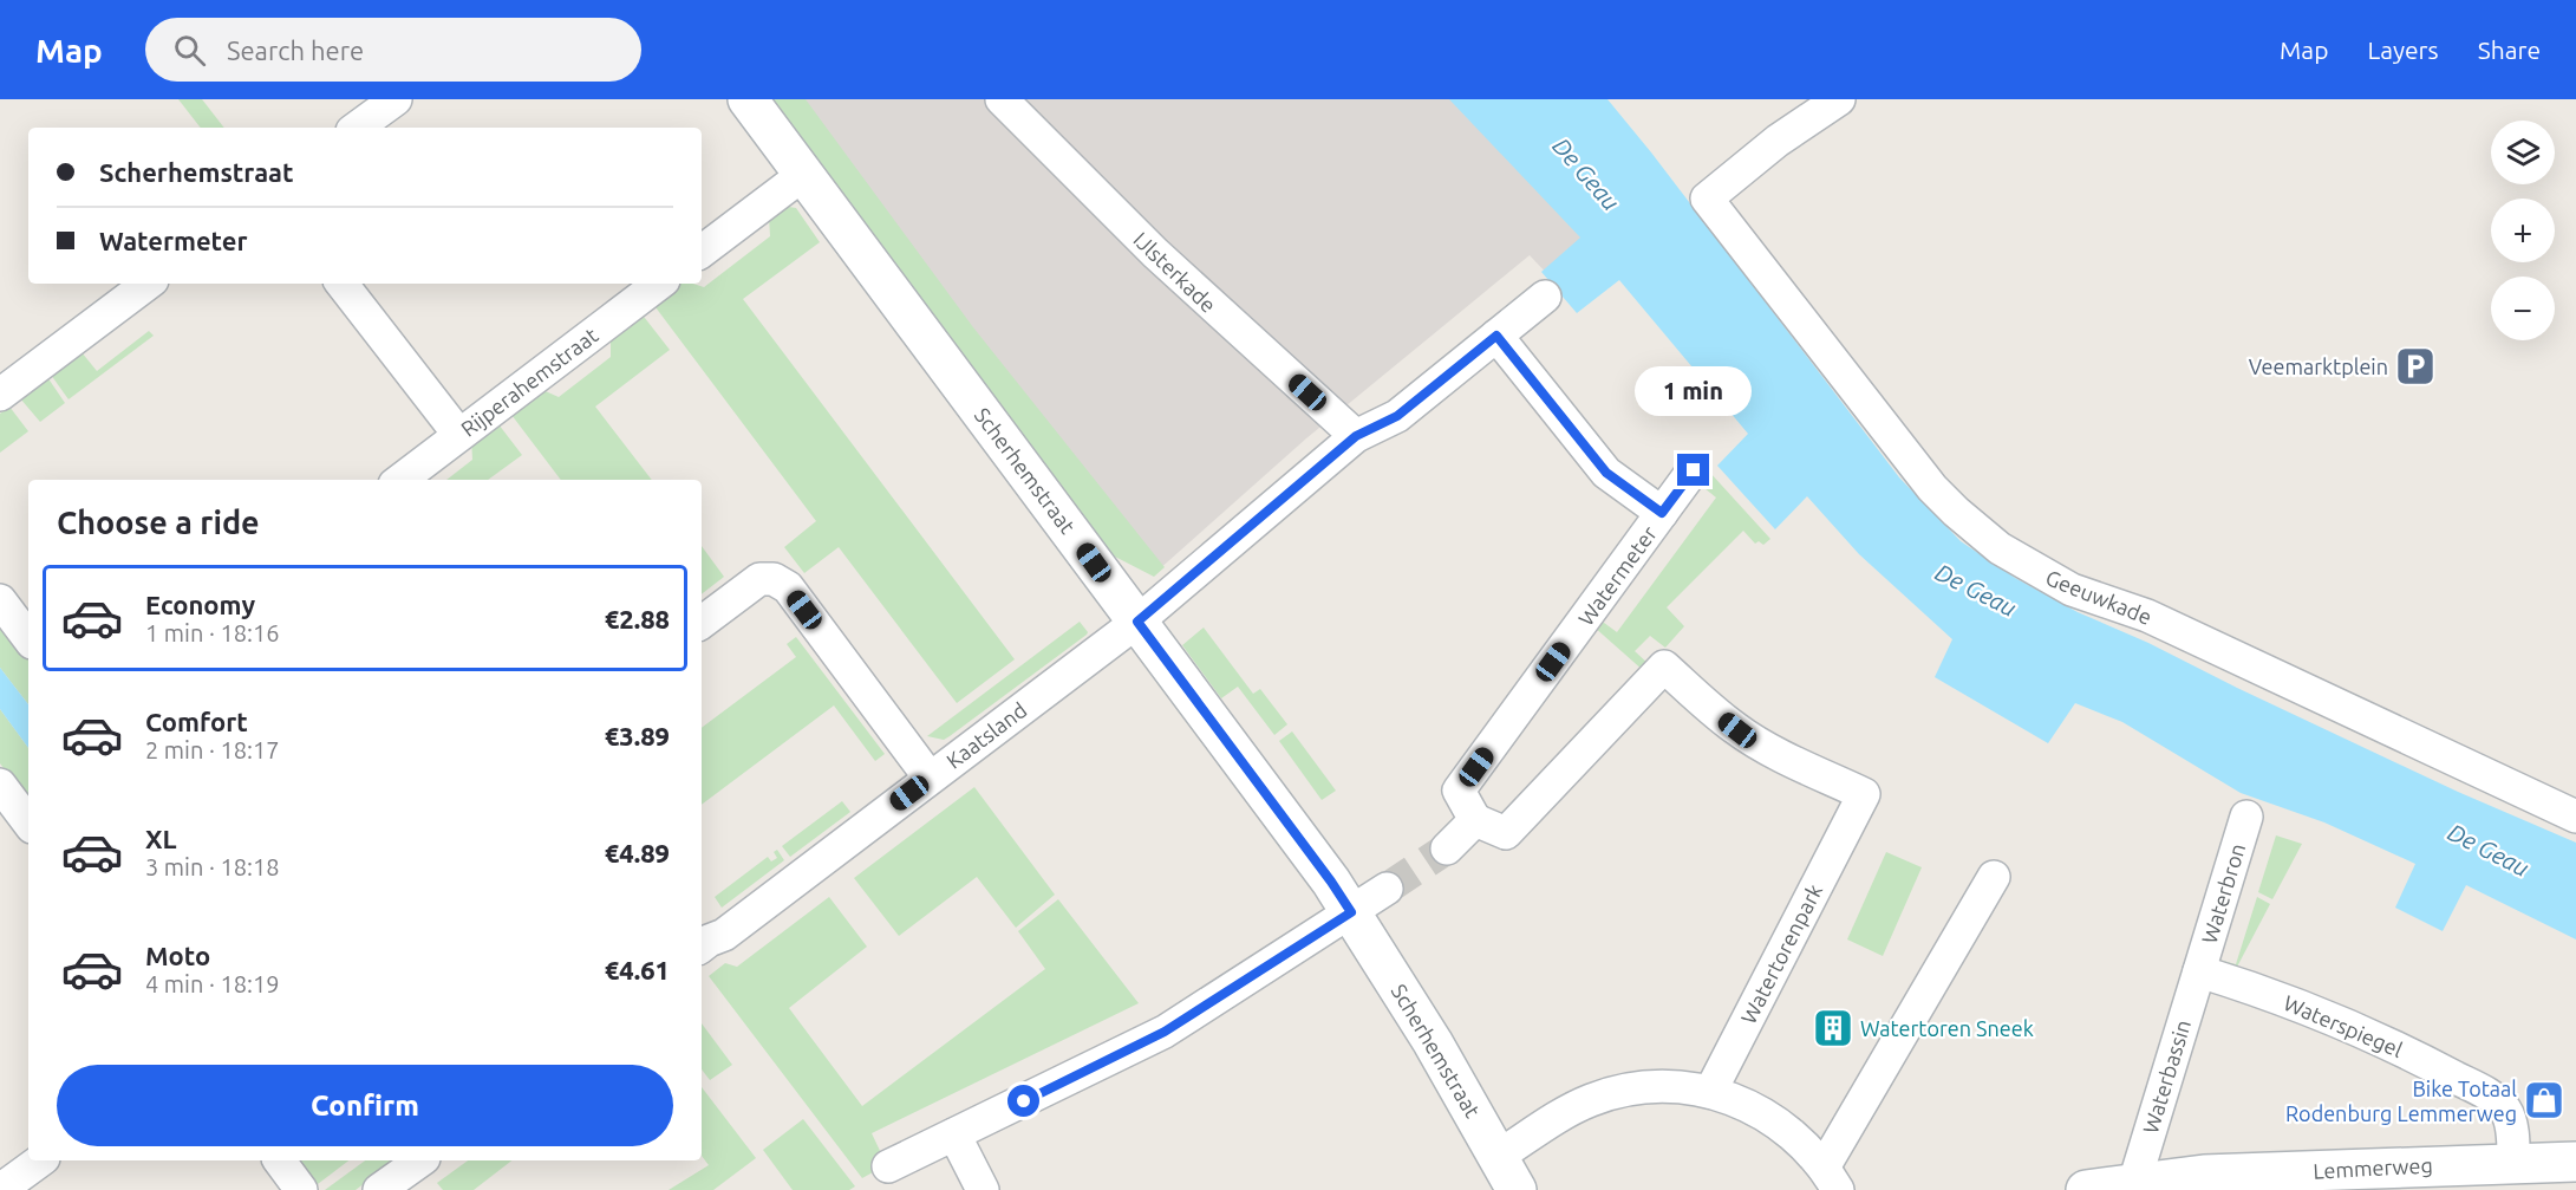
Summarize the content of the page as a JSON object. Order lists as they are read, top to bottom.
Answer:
{
  "streets": {
    "street": [
      "IJlsterkade",
      "Rijperahemstraat",
      "Scherhemstraat",
      "Watermeter",
      "Geeuwkade",
      "Kaatsland",
      "Waterbron",
      "Watertorenpark",
      "Waterspiegel",
      "Waterbassin",
      "Lemmerweg"
    ]
  },
  "crossings": [
    ["IJlsterkade", "Kaatsland"],
    ["Scherhemstraat", "Kaatsland"],
    ["Watermeter", "Watertorenpark"],
    ["Waterbron", "Waterspiegel"],
    ["Waterbron", "Waterbassin"],
    ["Waterspiegel", "Waterbassin"],
    ["Waterspiegel", "Lemmerweg"],
    ["Waterbassin", "Lemmerweg"]
  ],
  "water": ["De Geau"],
  "places": {
    "parking": ["Veemarktplein"],
    "building": ["Watertoren Sneek"],
    "shop": ["Bike Totaal Rodenburg Lemmerweg"]
  },
  "page": {
    "header": "Map",
    "search": "Search here",
    "nav": ["Map", "Layers", "Share"],
    "map_buttons": ["+", "−"],
    "banner": ["Scherhemstraat", "Watermeter"],
    "bubble": "1 min",
    "heading": "Choose a ride",
    "list": [
      {
        "name": "Economy",
        "note": "1 min · 18:16",
        "value": "€2.88"
      },
      {
        "name": "Comfort",
        "note": "2 min · 18:17",
        "value": "€3.89"
      },
      {
        "name": "XL",
        "note": "3 min · 18:18",
        "value": "€4.89"
      },
      {
        "name": "Moto",
        "note": "4 min · 18:19",
        "value": "€4.61"
      }
    ],
    "buttons": "Confirm"
  }
}
